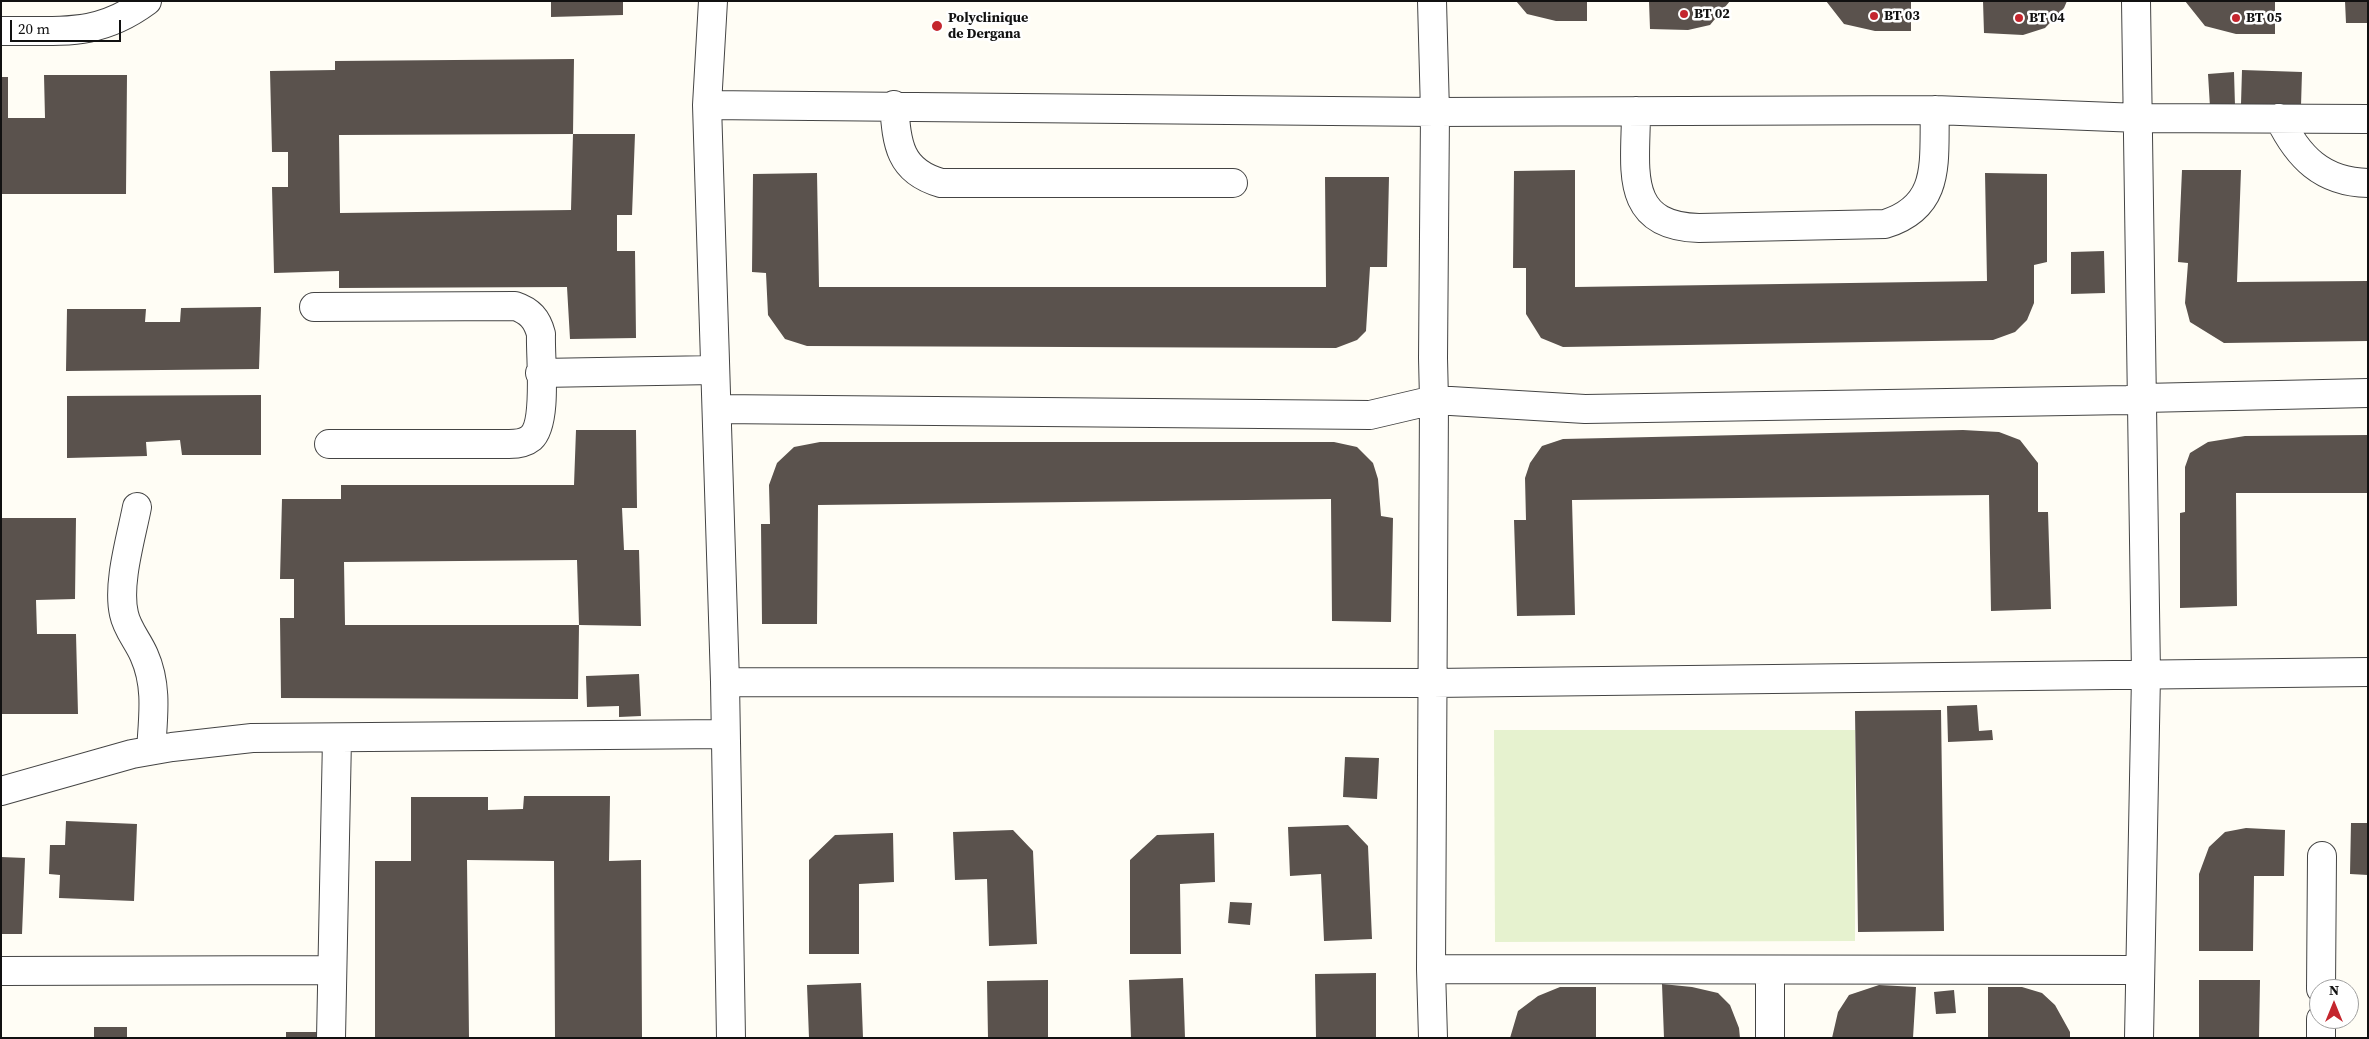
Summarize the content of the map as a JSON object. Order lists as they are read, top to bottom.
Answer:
{
  "places": [
    "BT 02",
    "BT 03",
    "BT 04",
    "BT 05",
    "Polyclinique de Dergana"
  ],
  "scale_bar": "20 m",
  "north": "top"
}
